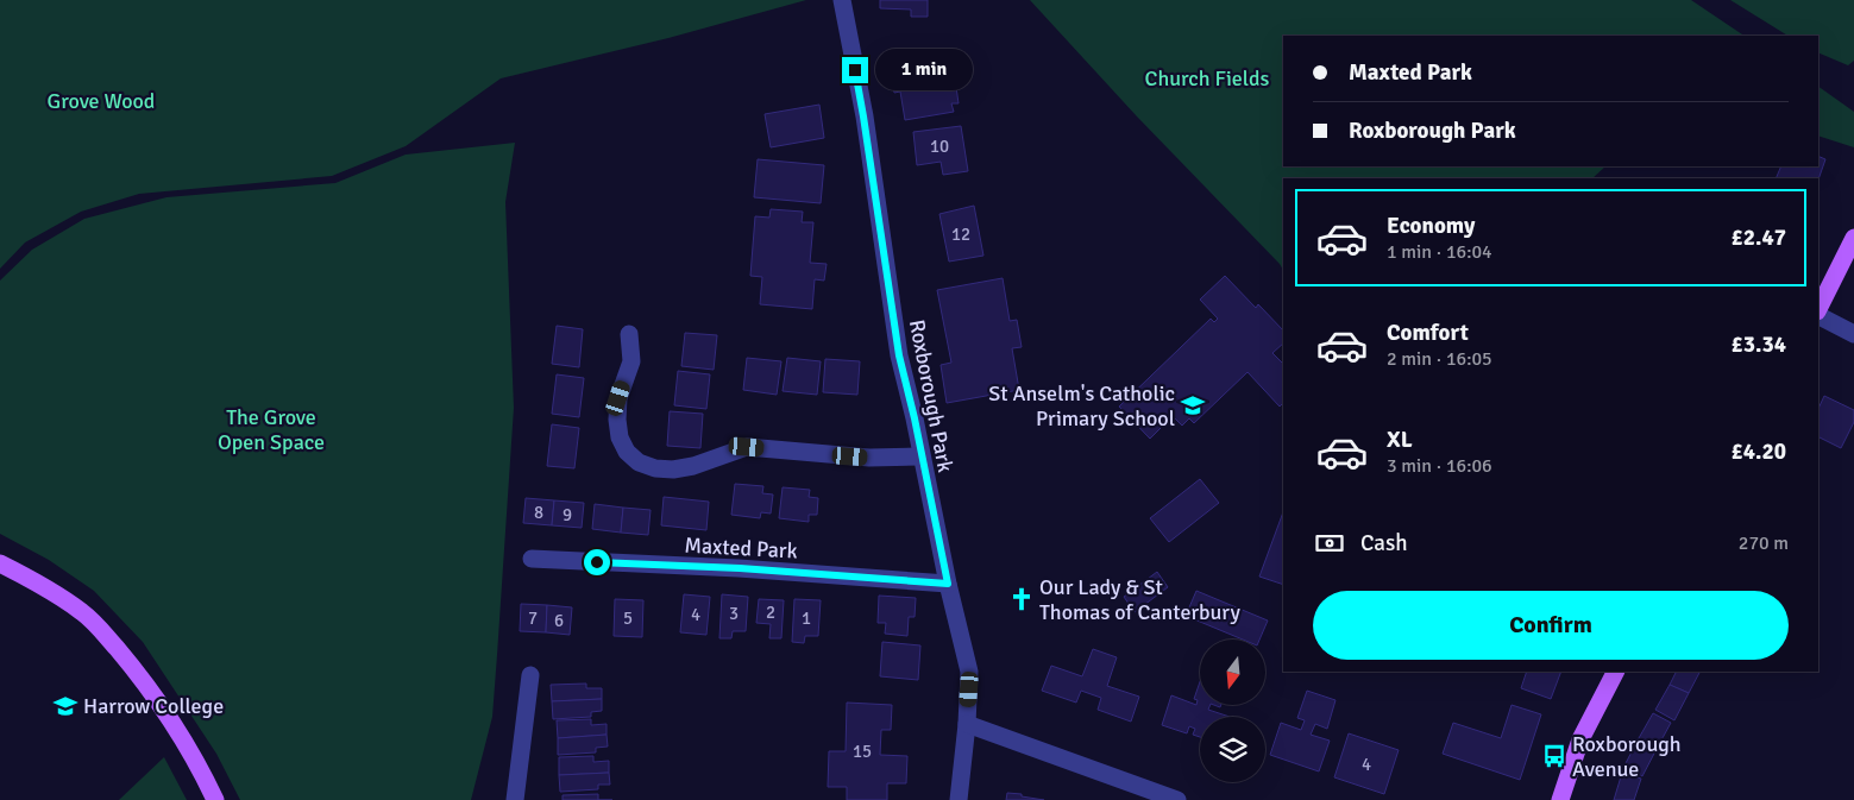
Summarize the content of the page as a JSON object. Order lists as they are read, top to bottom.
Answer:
{
  "streets": {
    "street": ["Roxborough Park", "Maxted Park"]
  },
  "crossings": [
    ["Roxborough Park", "Maxted Park"]
  ],
  "parks": ["Church Fields", "Grove Wood", "The Grove Open Space"],
  "places": {
    "school or university": ["St Anselm's Catholic Primary School", "Harrow College"],
    "church": ["Our Lady & St Thomas of Canterbury"],
    "bus stop": ["Roxborough Avenue"]
  },
  "house_numbers": [
    "10",
    "12",
    "8",
    "9",
    "2",
    "3",
    "4",
    "7",
    "5",
    "1",
    "6",
    "15",
    "4"
  ],
  "north": "bottom",
  "page": {
    "banner": ["Maxted Park", "Roxborough Park"],
    "bubble": "1 min",
    "list": [
      {
        "name": "Economy",
        "note": "1 min · 16:04",
        "value": "£2.47"
      },
      {
        "name": "Comfort",
        "note": "2 min · 16:05",
        "value": "£3.34"
      },
      {
        "name": "XL",
        "note": "3 min · 16:06",
        "value": "£4.20"
      }
    ],
    "pay": ["Cash", "270 m"],
    "buttons": "Confirm"
  }
}
